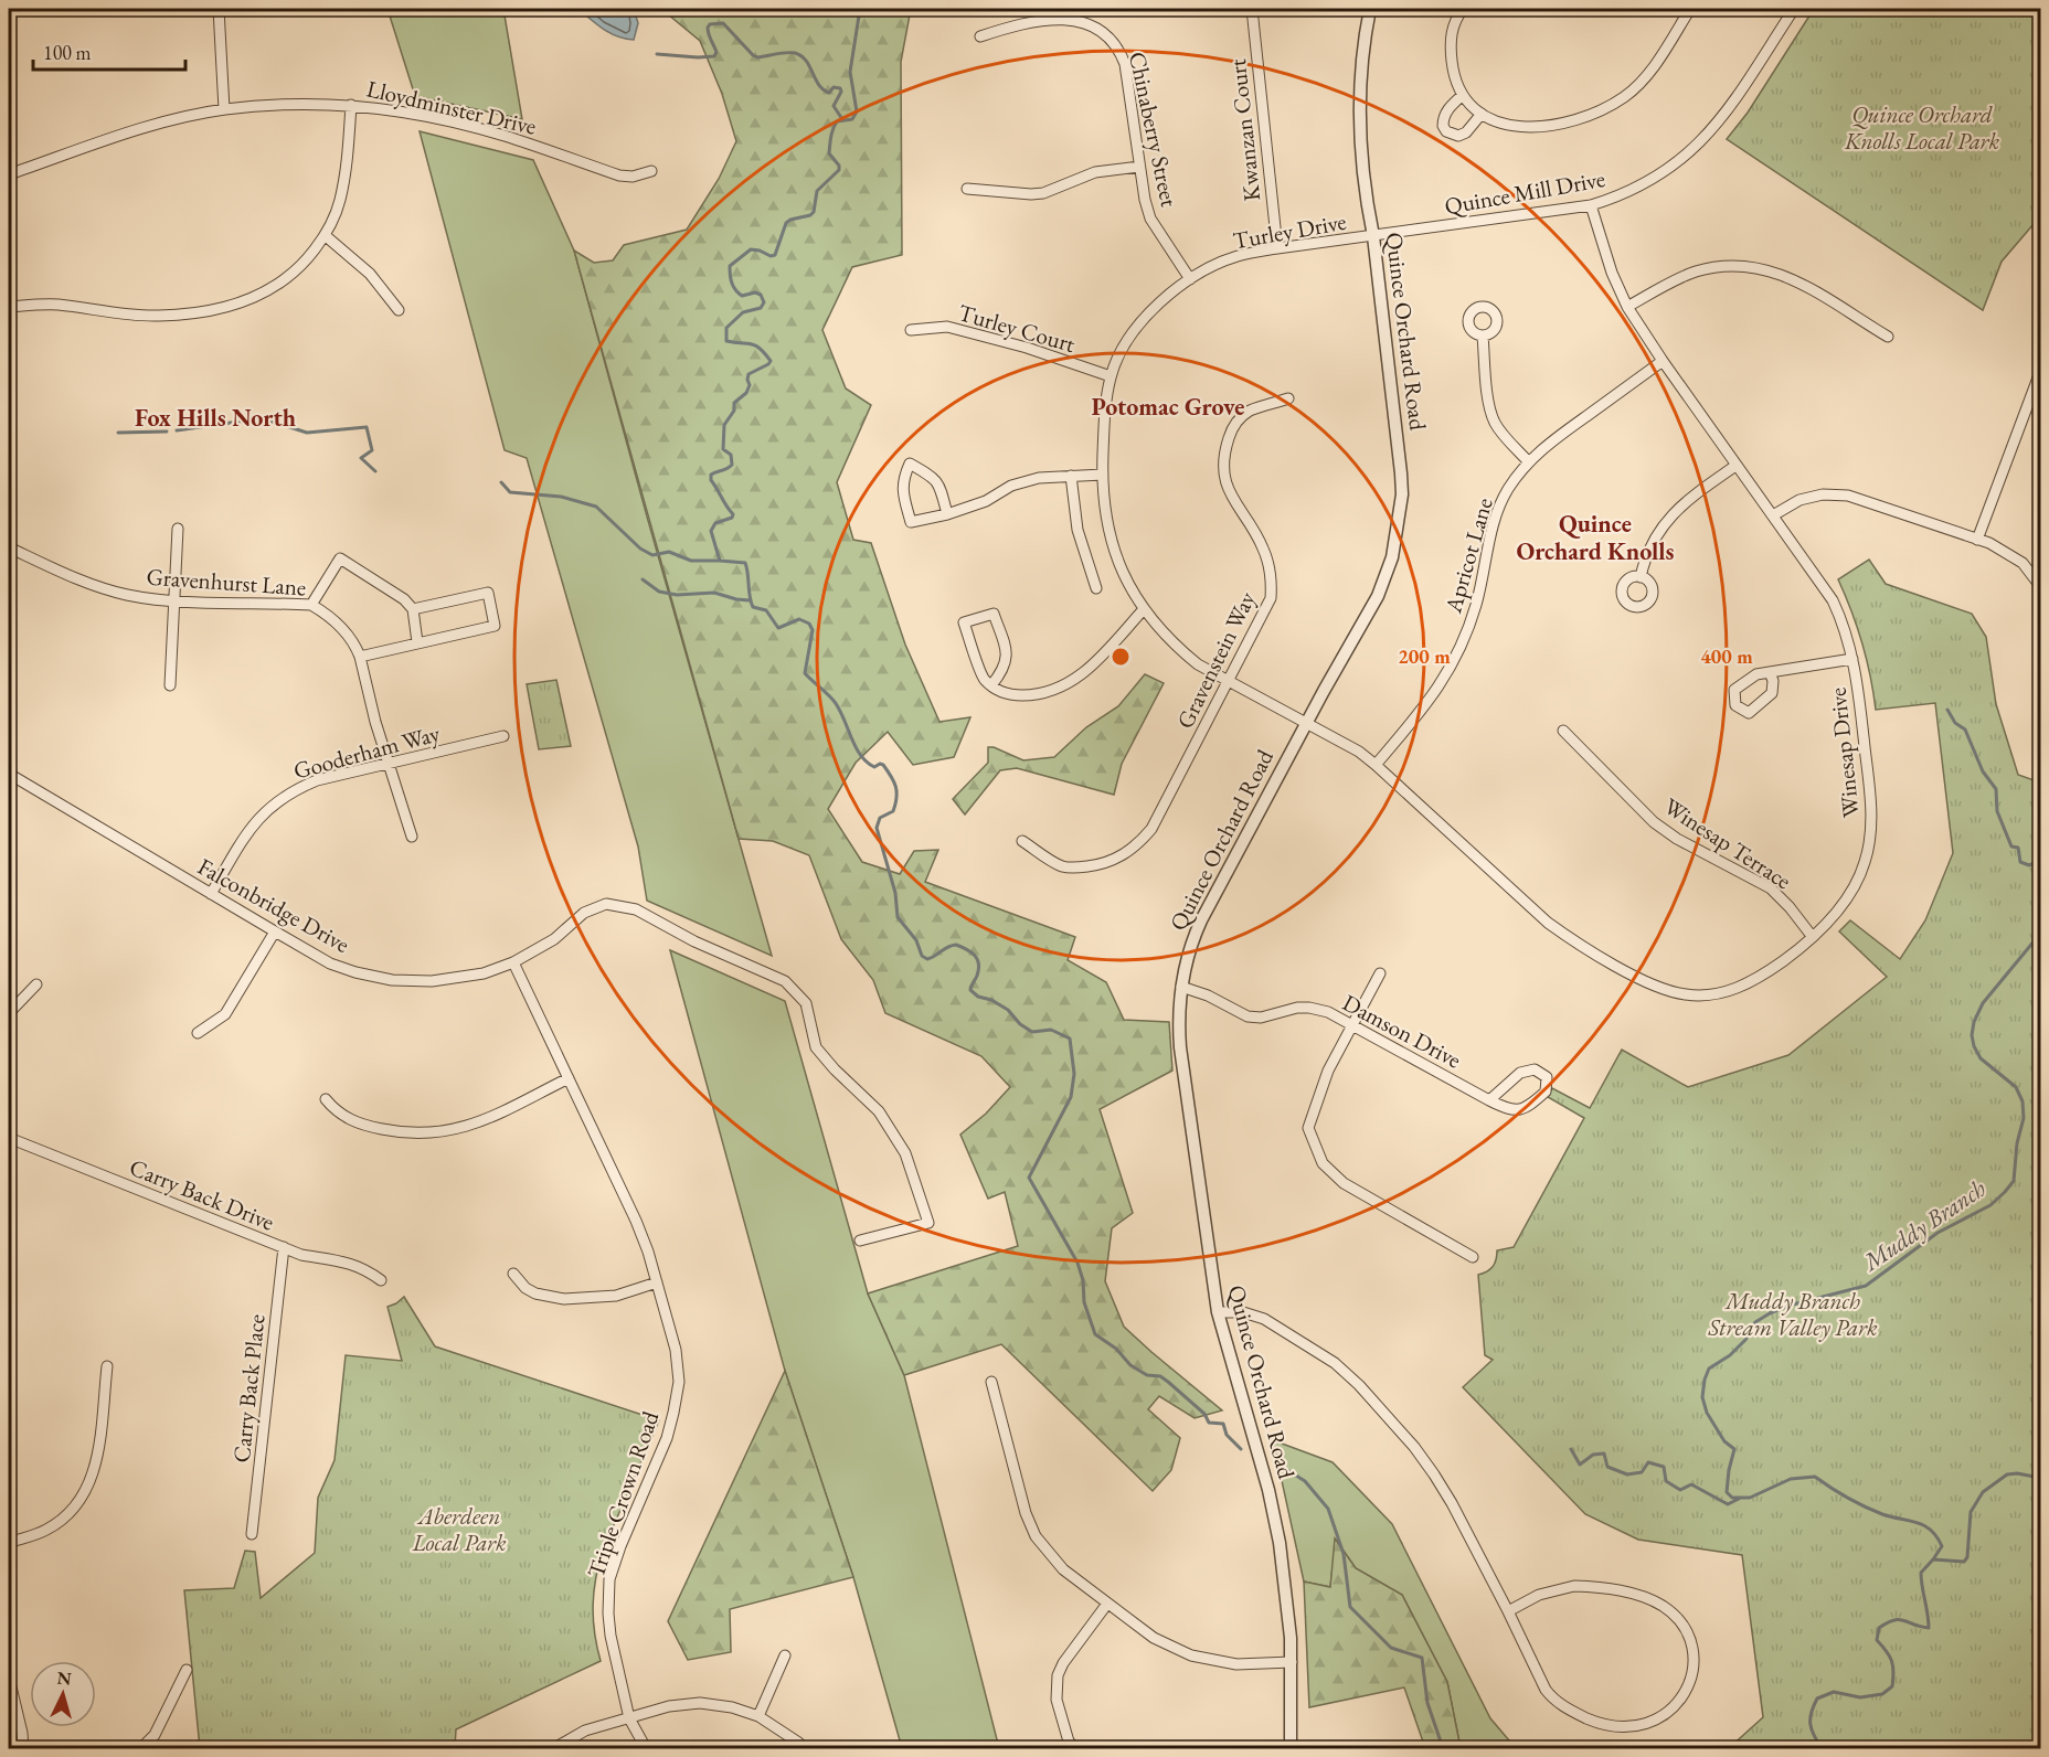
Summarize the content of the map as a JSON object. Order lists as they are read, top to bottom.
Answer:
{
  "streets": {
    "street": [
      "Lloydminster Drive",
      "Chinaberry Street",
      "Kwanzan Court",
      "Quince Mill Drive",
      "Turley Drive",
      "Turley Court",
      "Quince Orchard Road",
      "Apricot Lane",
      "Gravenhurst Lane",
      "Gravenstein Way",
      "Gooderham Way",
      "Winesap Drive",
      "Winesap Terrace",
      "Falconbridge Drive",
      "Damson Drive",
      "Carry Back Drive",
      "Carry Back Place",
      "Triple Crown Road"
    ]
  },
  "crossings": [
    ["Chinaberry Street", "Turley Drive"],
    ["Kwanzan Court", "Turley Drive"],
    ["Quince Mill Drive", "Turley Drive"],
    ["Quince Mill Drive", "Quince Orchard Road"],
    ["Quince Mill Drive", "Winesap Drive"],
    ["Turley Drive", "Turley Court"],
    ["Turley Drive", "Quince Orchard Road"],
    ["Turley Drive", "Gravenstein Way"],
    ["Turley Drive", "Winesap Drive"],
    ["Quince Orchard Road", "Winesap Drive"],
    ["Quince Orchard Road", "Damson Drive"],
    ["Apricot Lane", "Winesap Drive"],
    ["Gravenhurst Lane", "Gooderham Way"],
    ["Gooderham Way", "Falconbridge Drive"],
    ["Winesap Drive", "Winesap Terrace"],
    ["Falconbridge Drive", "Triple Crown Road"],
    ["Carry Back Drive", "Carry Back Place"]
  ],
  "districts": ["Potomac Grove", "Fox Hills North", "Quince Orchard Knolls"],
  "water": ["Muddy Branch"],
  "parks": ["Quince Orchard Knolls Local Park", "Muddy Branch Stream Valley Park", "Aberdeen Local Park"],
  "scale_bar": "100 m",
  "north": "top",
  "rings": ["200 m", "400 m"]
}
